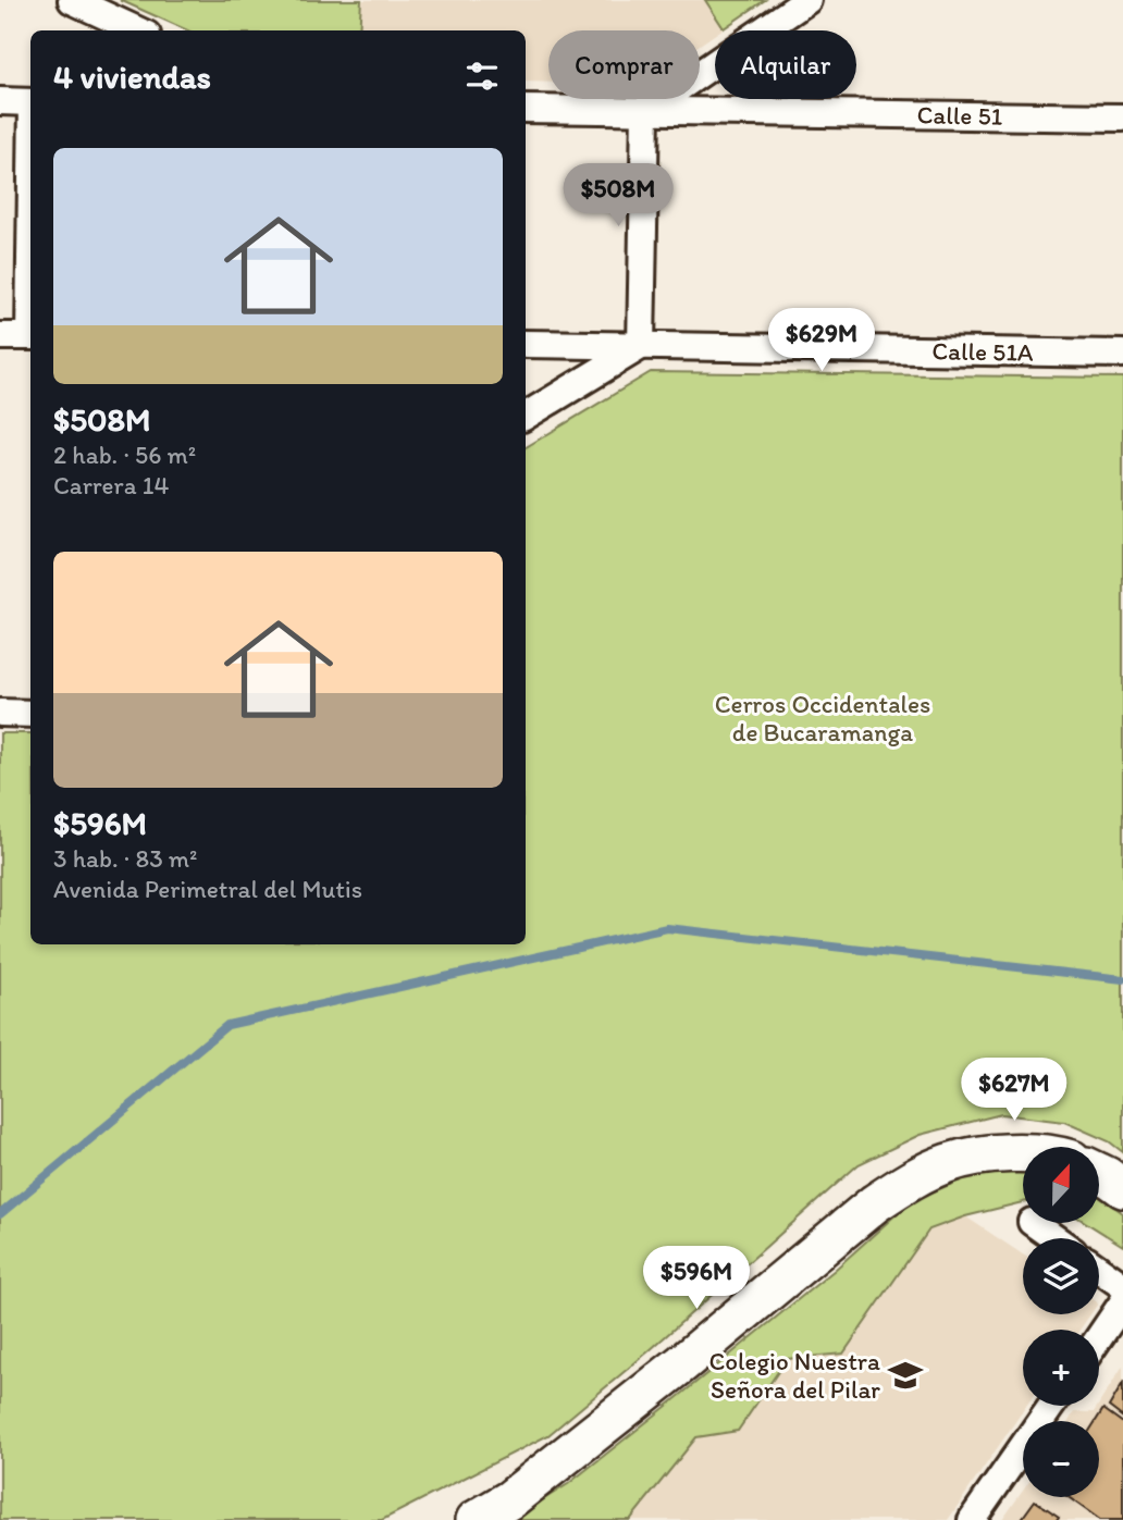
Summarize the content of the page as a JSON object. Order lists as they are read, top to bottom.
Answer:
{
  "streets": {
    "street": ["Calle 51", "Calle 51A"]
  },
  "parks": ["Cerros Occidentales de Bucaramanga"],
  "places": {
    "school or university": ["Colegio Nuestra Señora del Pilar"]
  },
  "north": "top",
  "page": {
    "chip": ["Comprar", "Alquilar"],
    "heading": "4 viviendas",
    "list": [
      {
        "name": "$508M",
        "note": "2 hab. · 56 m² · Carrera 14"
      },
      {
        "name": "$596M",
        "note": "3 hab. · 83 m² · Avenida Perimetral del Mutis"
      }
    ],
    "price": [
      "$508M",
      "$629M",
      "$627M",
      "$596M"
    ],
    "map_buttons": ["+", "−"]
  }
}
